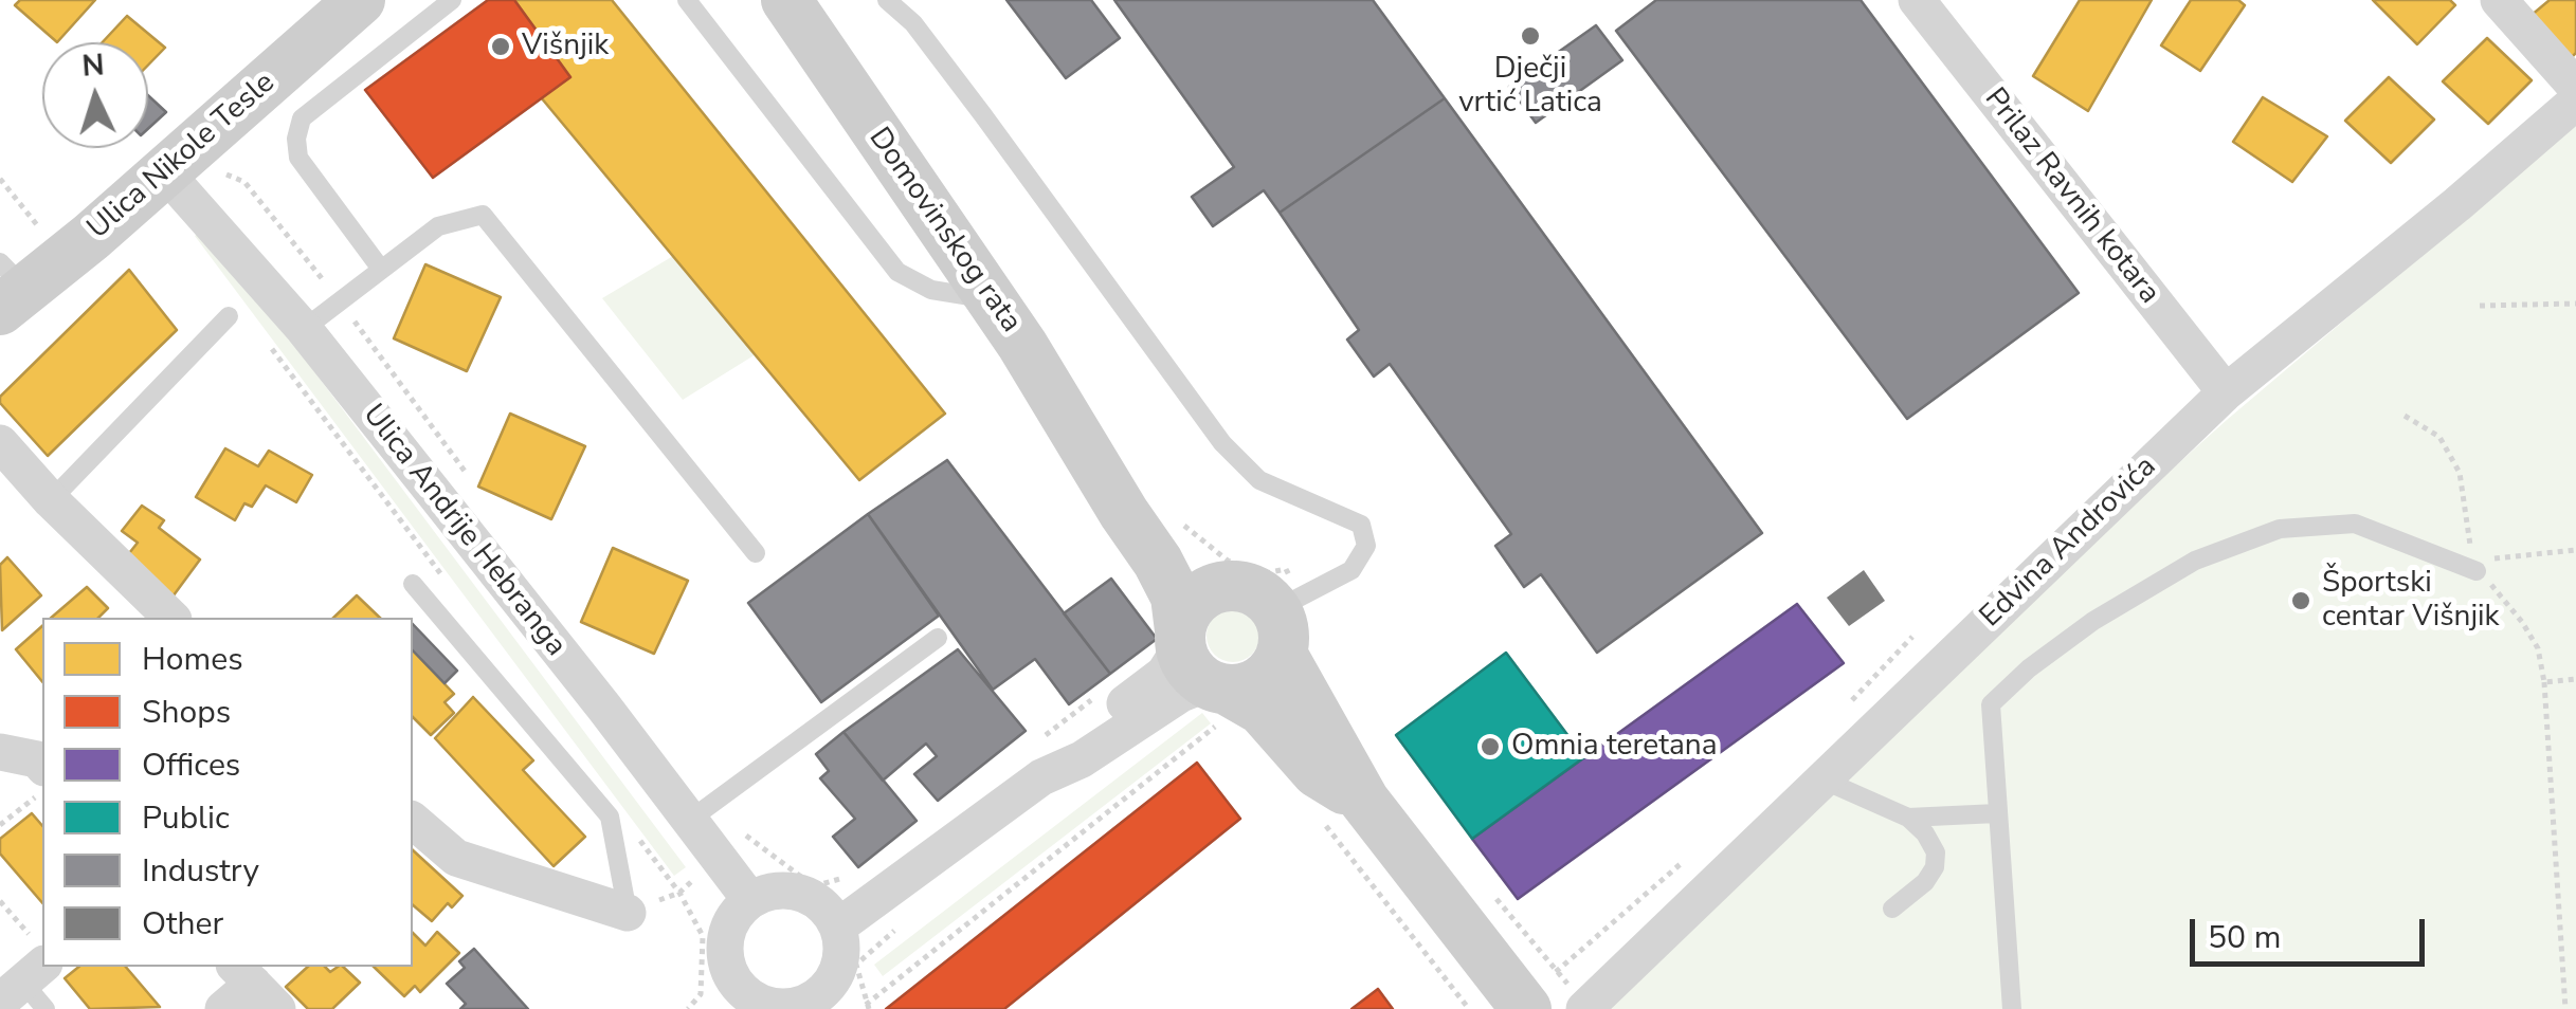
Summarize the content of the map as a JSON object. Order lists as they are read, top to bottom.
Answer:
{
  "streets": {
    "main road": ["Ulica Nikole Tesle", "Domovinskog rata"],
    "street": ["Prilaz Ravnih kotara", "Ulica Andrije Hebranga", "Edvina Androvića"]
  },
  "crossings": [
    ["Ulica Nikole Tesle", "Ulica Andrije Hebranga"],
    ["Prilaz Ravnih kotara", "Edvina Androvića"]
  ],
  "places": [
    "Dječji vrtić Latica",
    "Višnjik",
    "Športski centar Višnjik",
    "Omnia teretana"
  ],
  "legend": [
    "Homes",
    "Shops",
    "Offices",
    "Public",
    "Industry",
    "Other"
  ],
  "scale_bar": "50 m",
  "north": "top"
}
